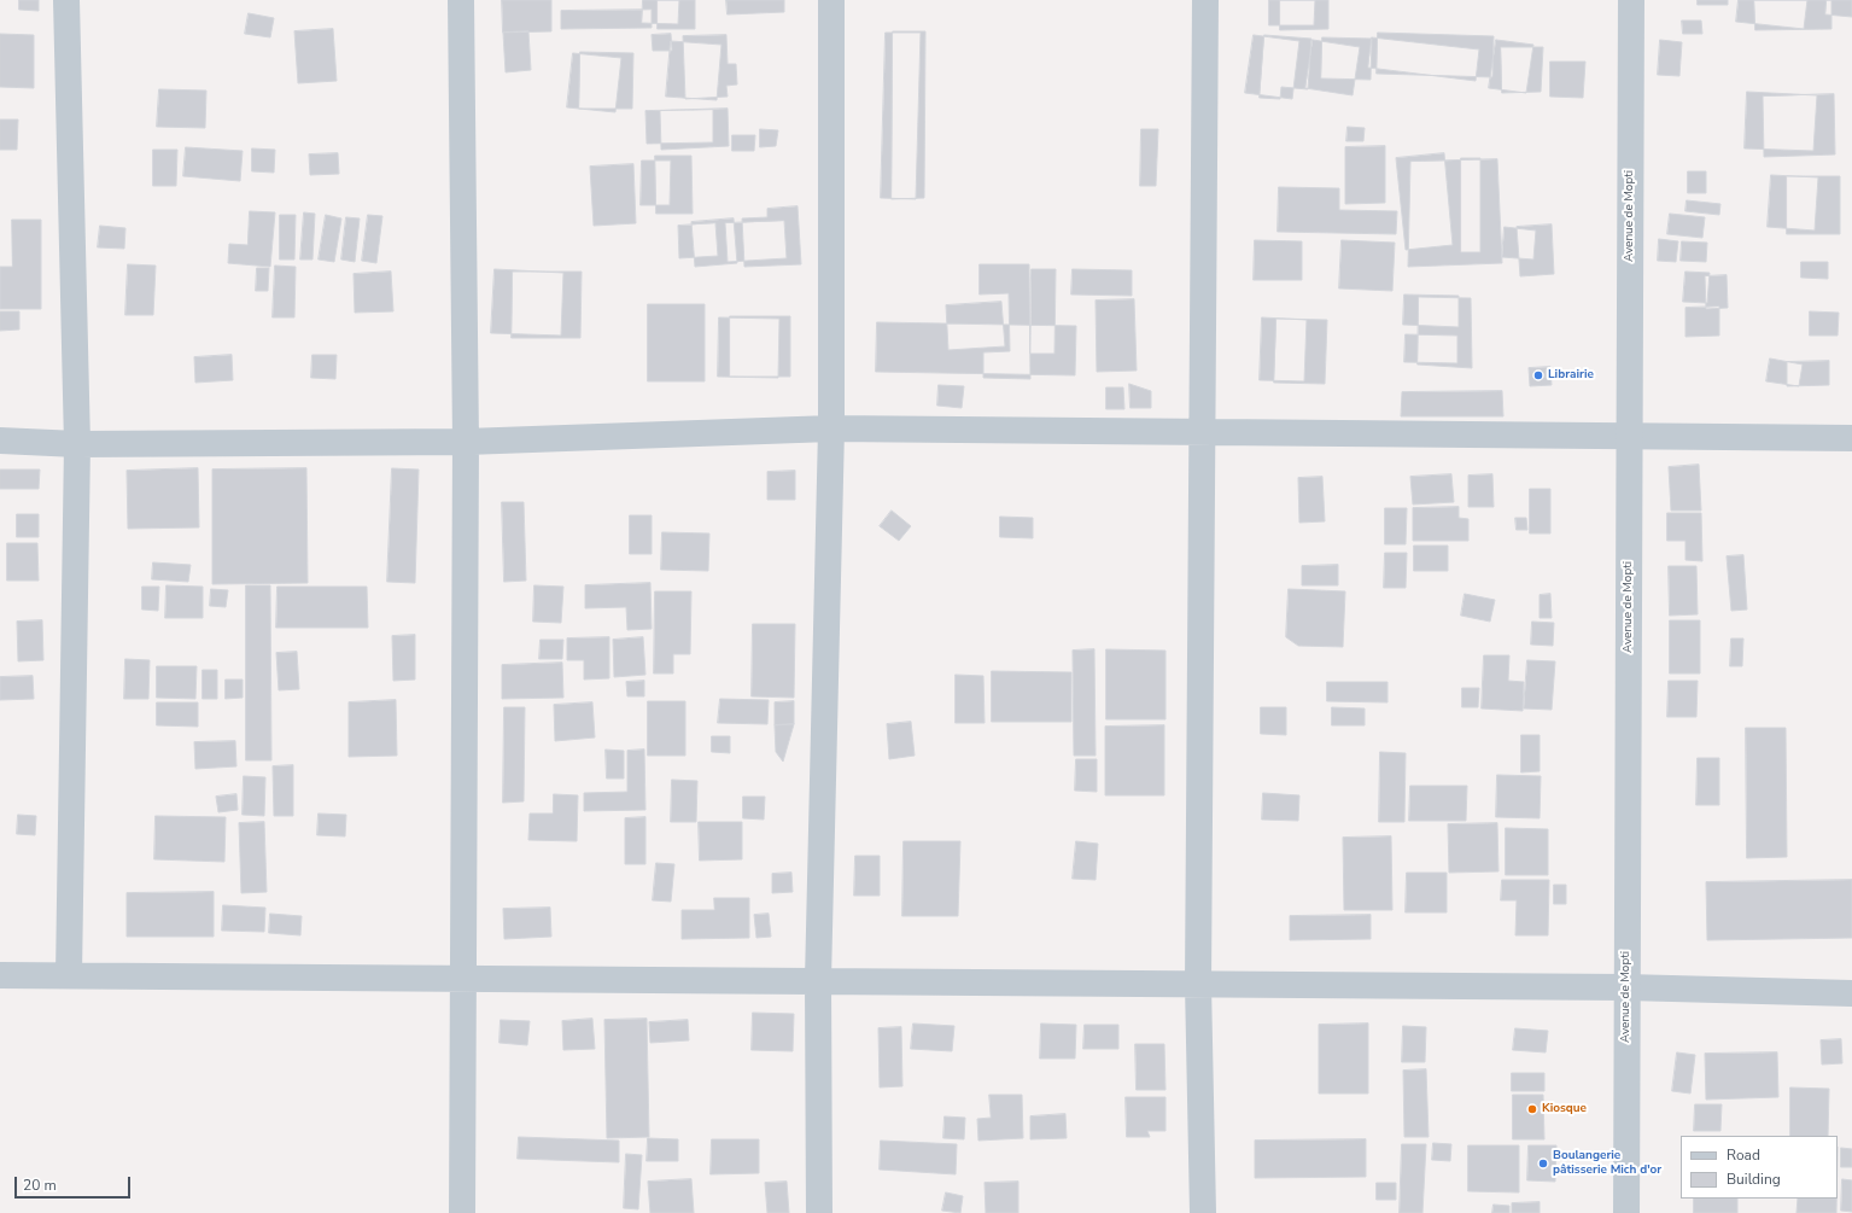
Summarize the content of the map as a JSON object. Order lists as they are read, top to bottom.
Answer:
{
  "streets": {
    "street": ["Avenue de Mopti"]
  },
  "places": ["Librairie", "Kiosque", "Boulangerie pâtisserie Mich d'or"],
  "legend": ["Road", "Building"],
  "scale_bar": "20 m"
}
